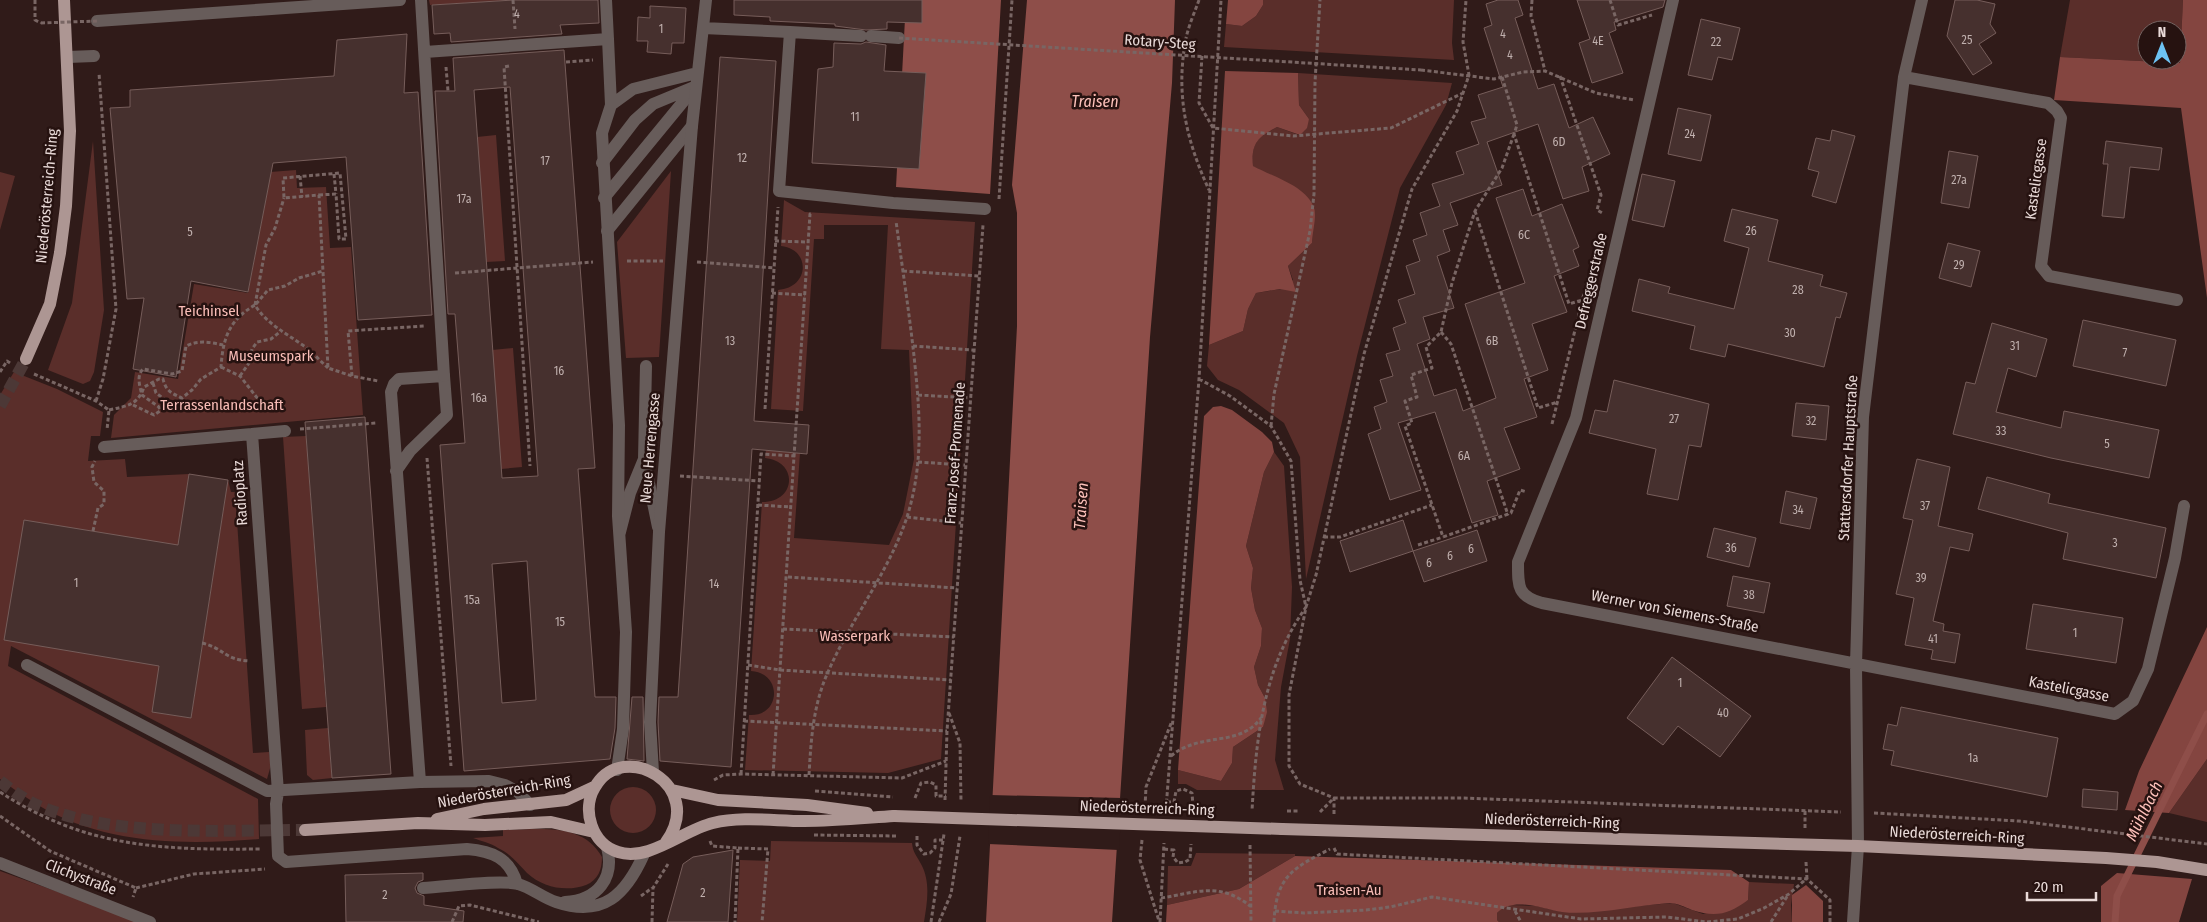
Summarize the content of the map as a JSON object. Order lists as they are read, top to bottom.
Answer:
{
  "streets": {
    "main road": ["Niederösterreich-Ring"],
    "street": [
      "Kastelicgasse",
      "Defreggerstraße",
      "Neue Herrengasse",
      "Stattersdorfer Hauptstraße",
      "Radioplatz",
      "Werner von Siemens-Straße",
      "Clichystraße"
    ],
    "path": ["Rotary-Steg", "Franz-Josef-Promenade"]
  },
  "crossings": [
    ["Rotary-Steg", "Defreggerstraße"],
    ["Kastelicgasse", "Stattersdorfer Hauptstraße"],
    ["Kastelicgasse", "Werner von Siemens-Straße"],
    ["Niederösterreich-Ring", "Neue Herrengasse"],
    ["Niederösterreich-Ring", "Stattersdorfer Hauptstraße"],
    ["Defreggerstraße", "Werner von Siemens-Straße"],
    ["Stattersdorfer Hauptstraße", "Werner von Siemens-Straße"]
  ],
  "water": ["Traisen", "Mühlbach"],
  "parks": [
    "Teichinsel",
    "Museumspark",
    "Terrassenlandschaft",
    "Wasserpark",
    "Traisen-Au"
  ],
  "house_numbers": [
    "4",
    "1",
    "4",
    "25",
    "4E",
    "22",
    "4",
    "11",
    "24",
    "6D",
    "12",
    "17",
    "27a",
    "17a",
    "26",
    "5",
    "6C",
    "29",
    "28",
    "30",
    "13",
    "6B",
    "31",
    "7",
    "16",
    "16a",
    "27",
    "32",
    "33",
    "5",
    "6A",
    "37",
    "34",
    "3",
    "36",
    "6",
    "6",
    "6",
    "39",
    "1",
    "14",
    "38",
    "15a",
    "15",
    "1",
    "41",
    "1",
    "40",
    "1a",
    "2",
    "2"
  ],
  "scale_bar": "20 m",
  "north": "top"
}
